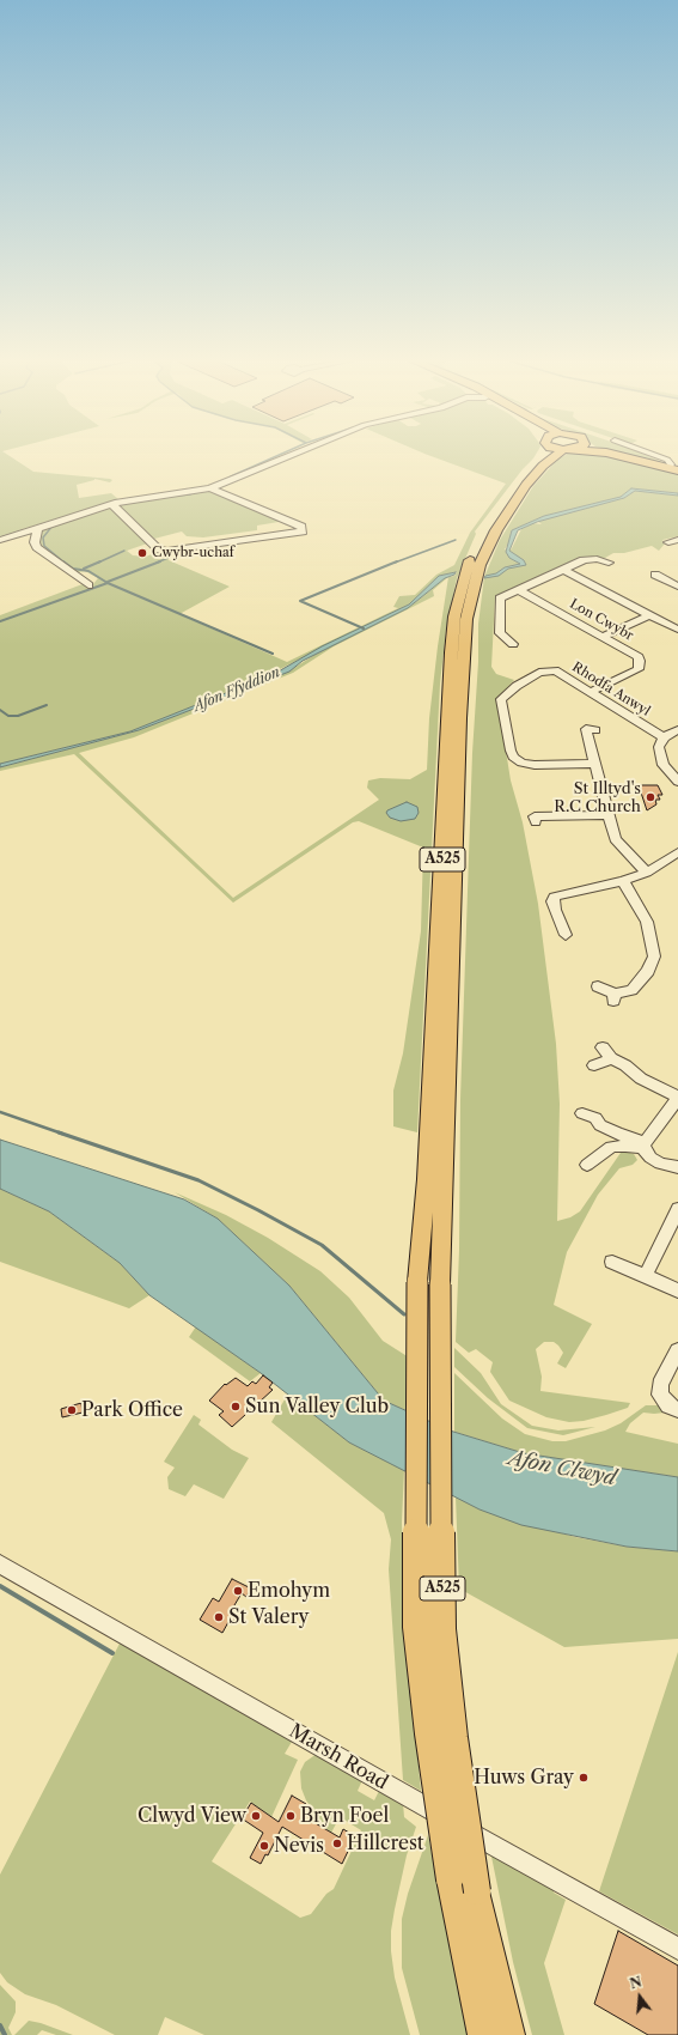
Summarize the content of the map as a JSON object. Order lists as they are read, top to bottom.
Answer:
{
  "streets": {
    "main road": ["A525"],
    "street": ["Lon Cwybr", "Rhodfa Anwyl", "Marsh Road"]
  },
  "crossings": [
    ["Lon Cwybr", "Rhodfa Anwyl"]
  ],
  "water": ["Afon Ffyddion", "Afon Clwyd"],
  "places": [
    "Cwybr-uchaf",
    "St Illtyd's R.C Church",
    "Sun Valley Club",
    "Park Office",
    "Emohym",
    "St Valery",
    "Huws Gray",
    "Clwyd View",
    "Bryn Foel",
    "Hillcrest",
    "Nevis"
  ],
  "north": "top"
}
